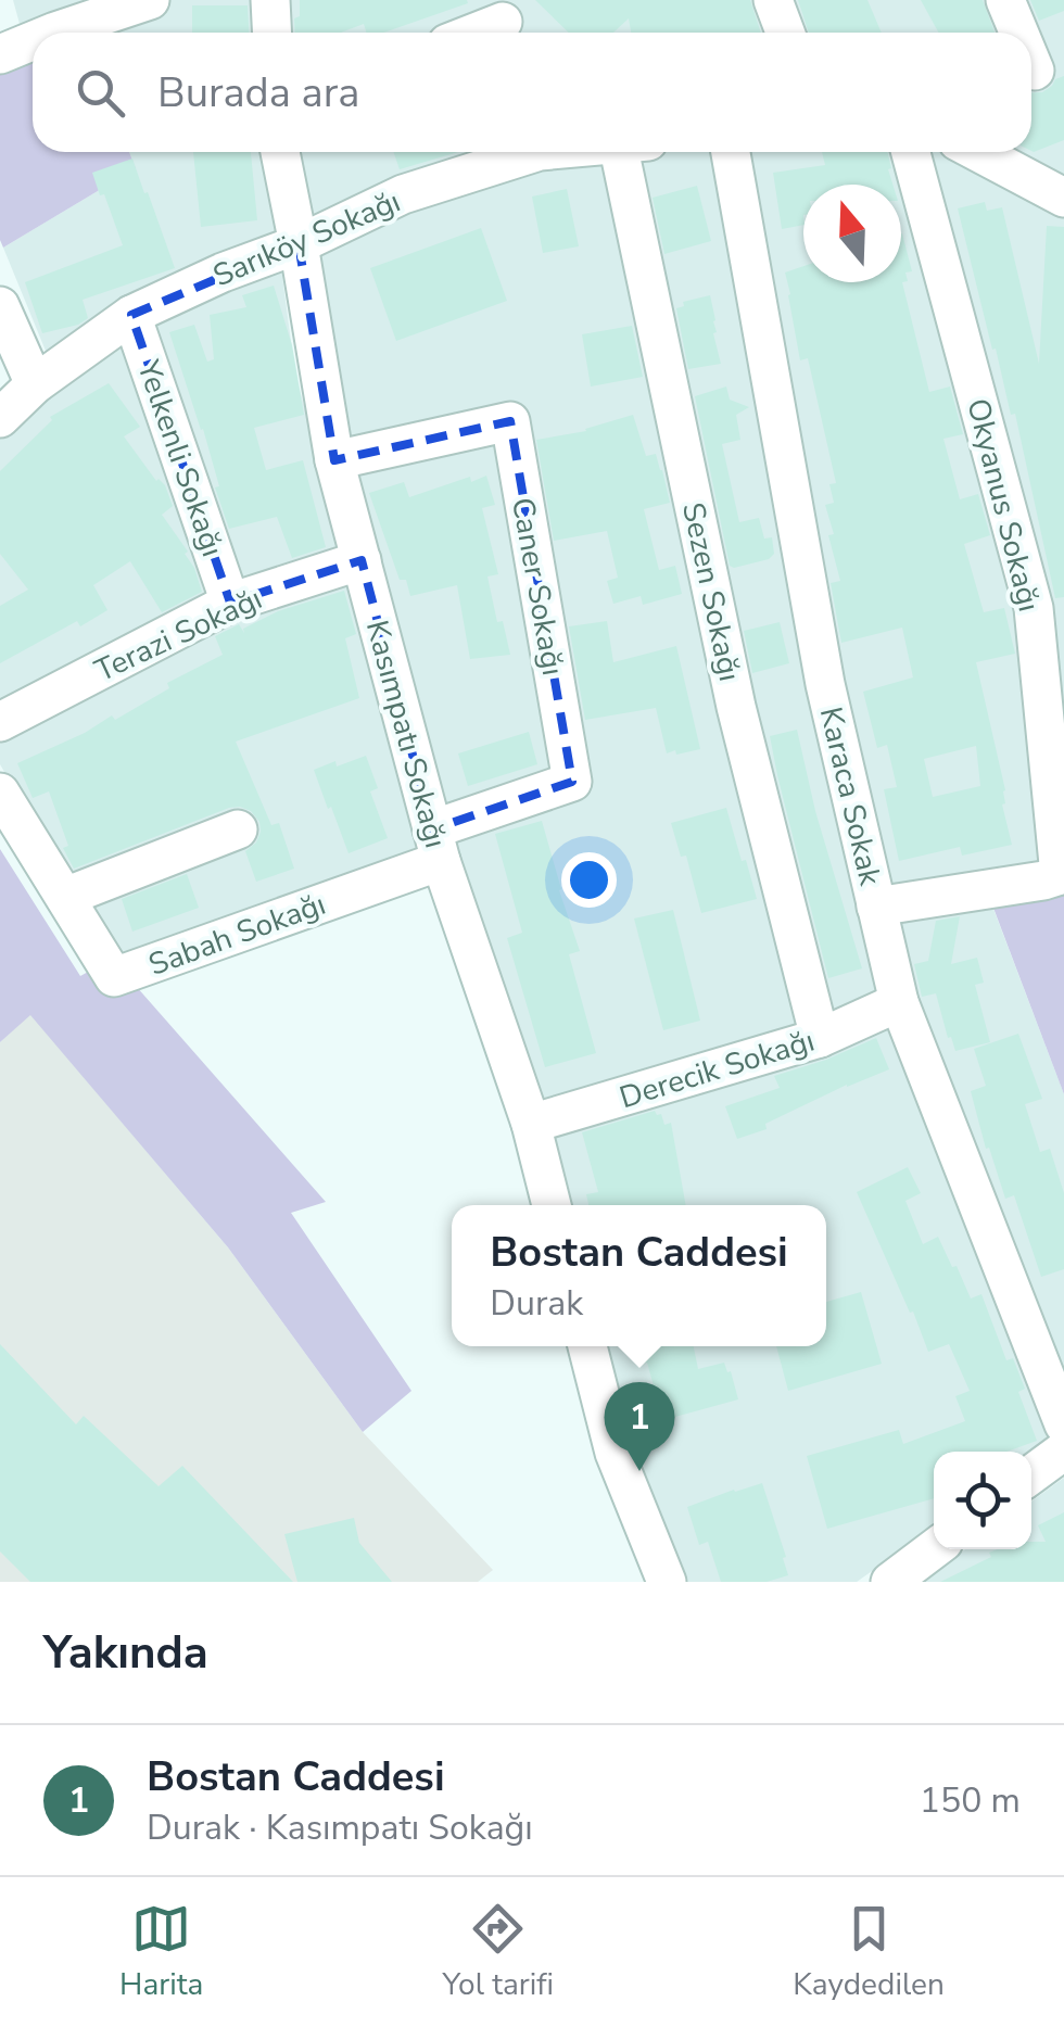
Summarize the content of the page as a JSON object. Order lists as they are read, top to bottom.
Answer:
{
  "streets": {
    "street": [
      "Sarıköy Sokağı",
      "Yelkenli Sokağı",
      "Okyanus Sokağı",
      "Caner Sokağı",
      "Sezen Sokağı",
      "Terazi Sokağı",
      "Kasımpatı Sokağı",
      "Karaca Sokak",
      "Sabah Sokağı",
      "Derecik Sokağı"
    ]
  },
  "crossings": [
    ["Sarıköy Sokağı", "Yelkenli Sokağı"],
    ["Sarıköy Sokağı", "Kasımpatı Sokağı"],
    ["Yelkenli Sokağı", "Terazi Sokağı"],
    ["Caner Sokağı", "Kasımpatı Sokağı"],
    ["Caner Sokağı", "Sabah Sokağı"],
    ["Sezen Sokağı", "Derecik Sokağı"],
    ["Terazi Sokağı", "Kasımpatı Sokağı"],
    ["Kasımpatı Sokağı", "Sabah Sokağı"],
    ["Kasımpatı Sokağı", "Derecik Sokağı"],
    ["Karaca Sokak", "Derecik Sokağı"]
  ],
  "north": "top",
  "page": {
    "search": "Burada ara",
    "popup": ["Bostan Caddesi", "Durak"],
    "pins": "1",
    "heading": "Yakında",
    "list": [
      {
        "mark": "1",
        "name": "Bostan Caddesi",
        "note": "Durak · Kasımpatı Sokağı",
        "value": "150 m"
      }
    ],
    "nav": ["Harita", "Yol tarifi", "Kaydedilen"]
  }
}
